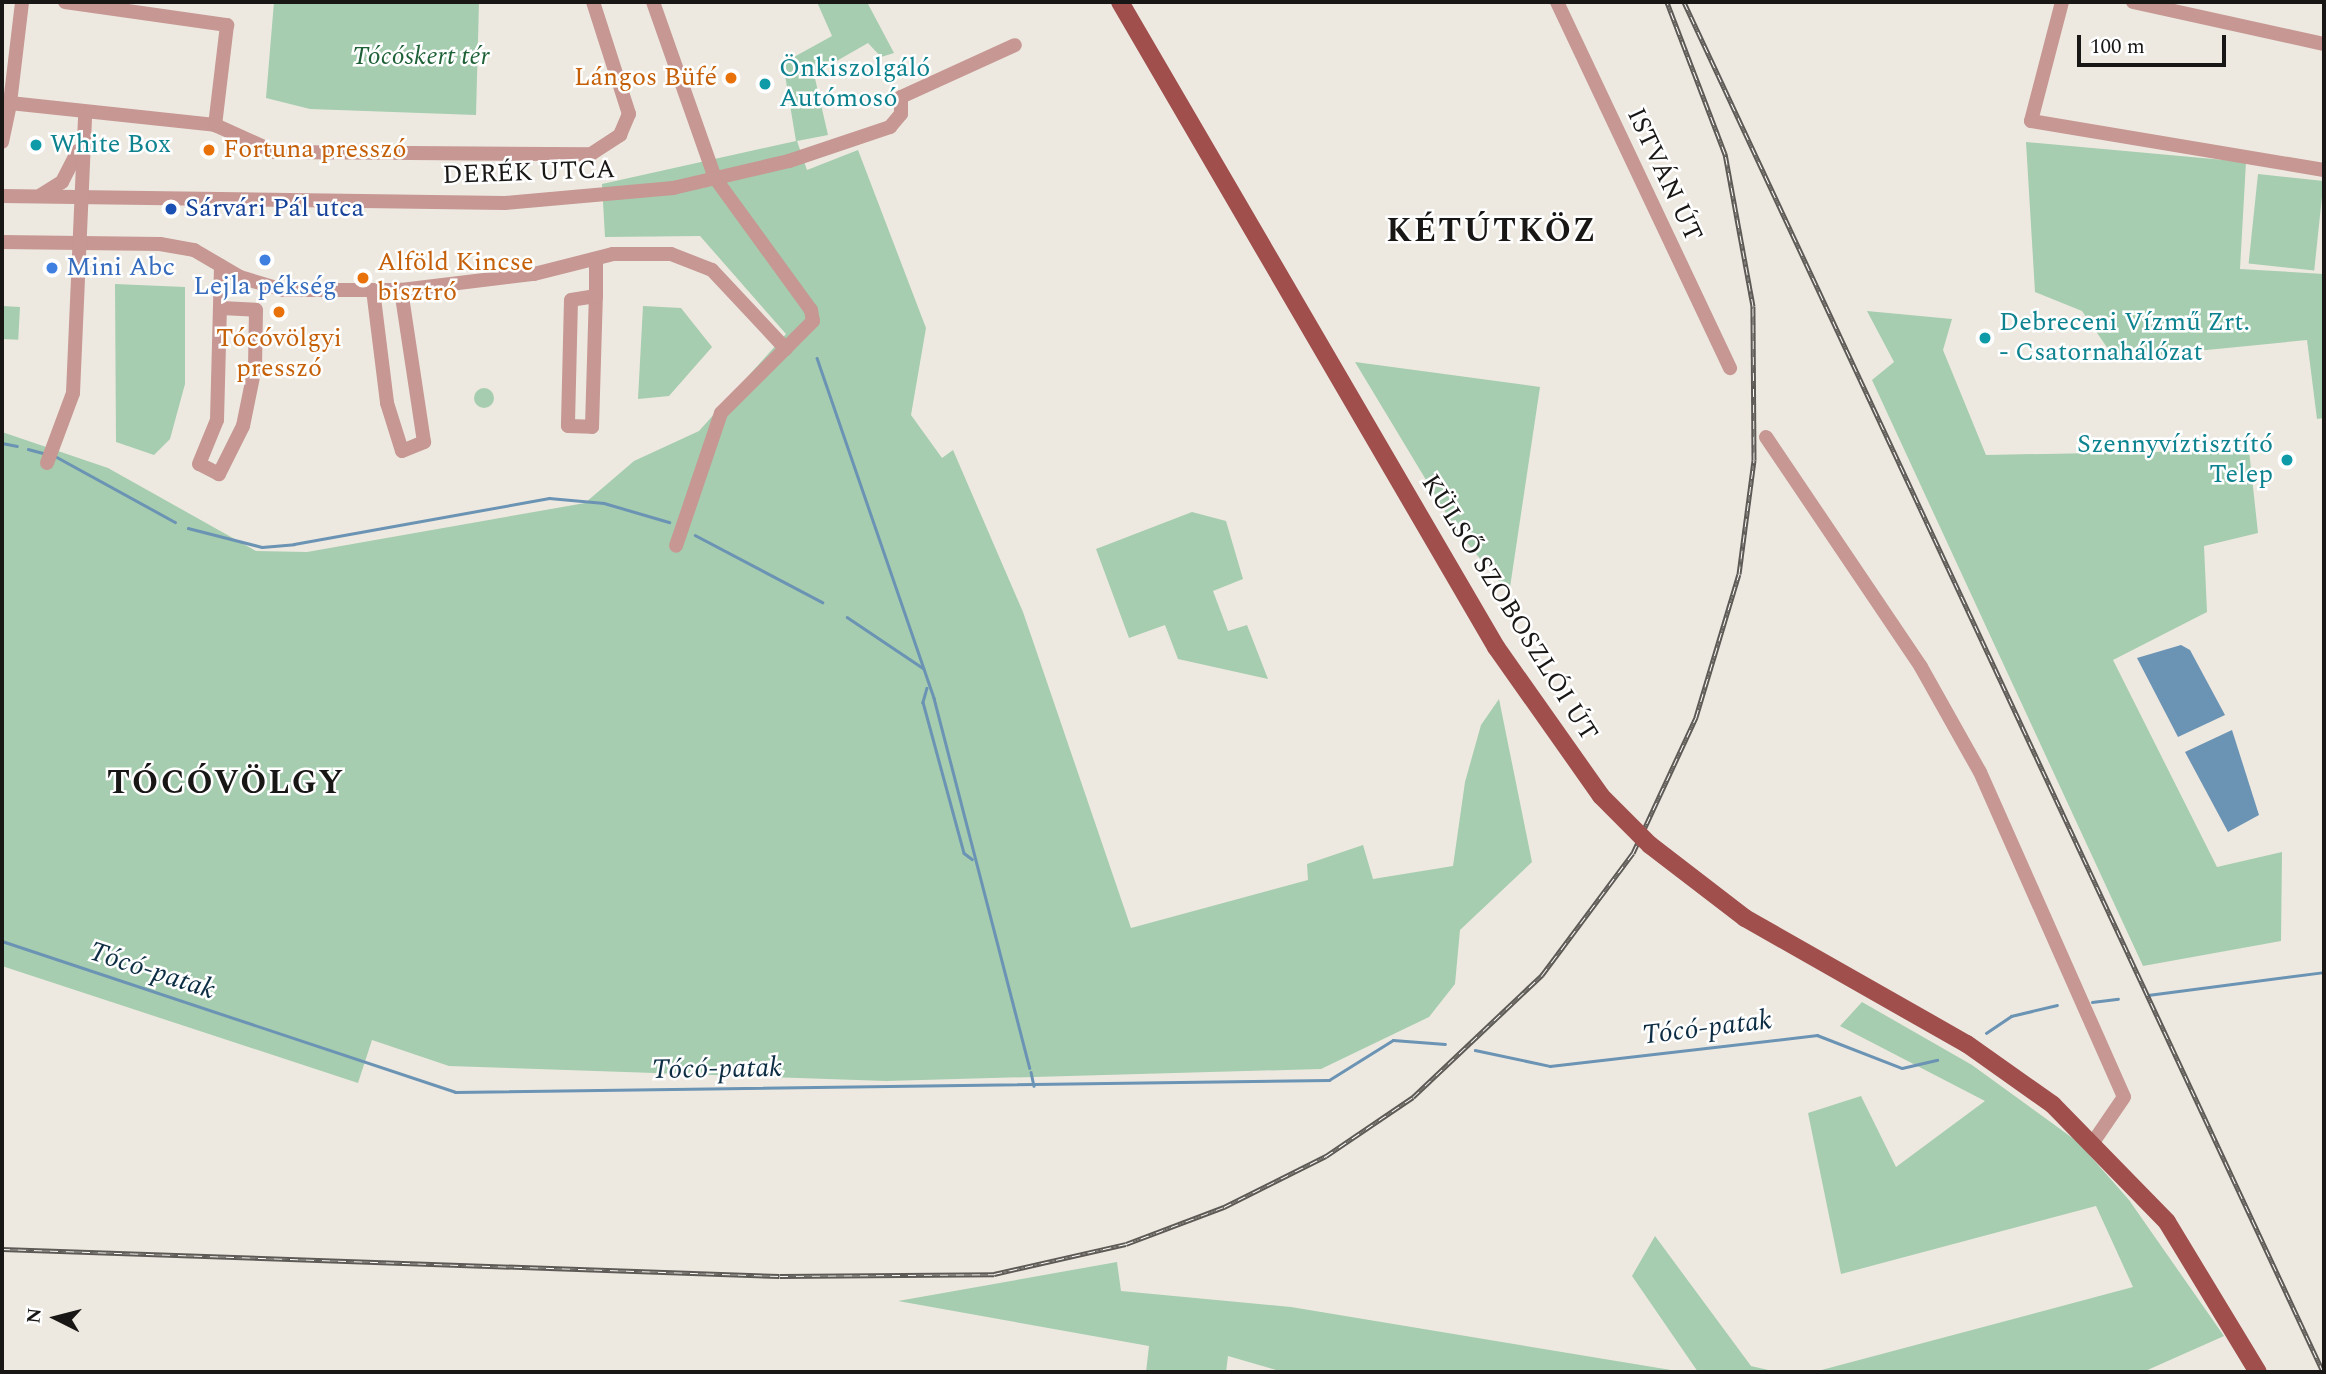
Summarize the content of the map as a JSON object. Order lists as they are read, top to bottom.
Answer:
{
  "streets": {
    "main road": ["KÜLSŐ SZOBOSZLÓI ÚT"],
    "street": ["DERÉK UTCA", "ISTVÁN ÚT"]
  },
  "districts": ["KÉTÚTKÖZ", "TÓCÓVÖLGY"],
  "water": ["Tócó-patak"],
  "parks": ["Tócóskert tér"],
  "places": [
    "Lángos Büfé",
    "Önkiszolgáló Autómosó",
    "White Box",
    "Fortuna presszó",
    "Sárvári Pál utca",
    "Lejla pékség",
    "Mini Abc",
    "Alföld Kincse bisztró",
    "Tócóvölgyi presszó",
    "Debreceni Vízmű Zrt. - Csatornahálózat",
    "Szennyvíztisztító Telep"
  ],
  "scale_bar": "100 m",
  "north": "left"
}
